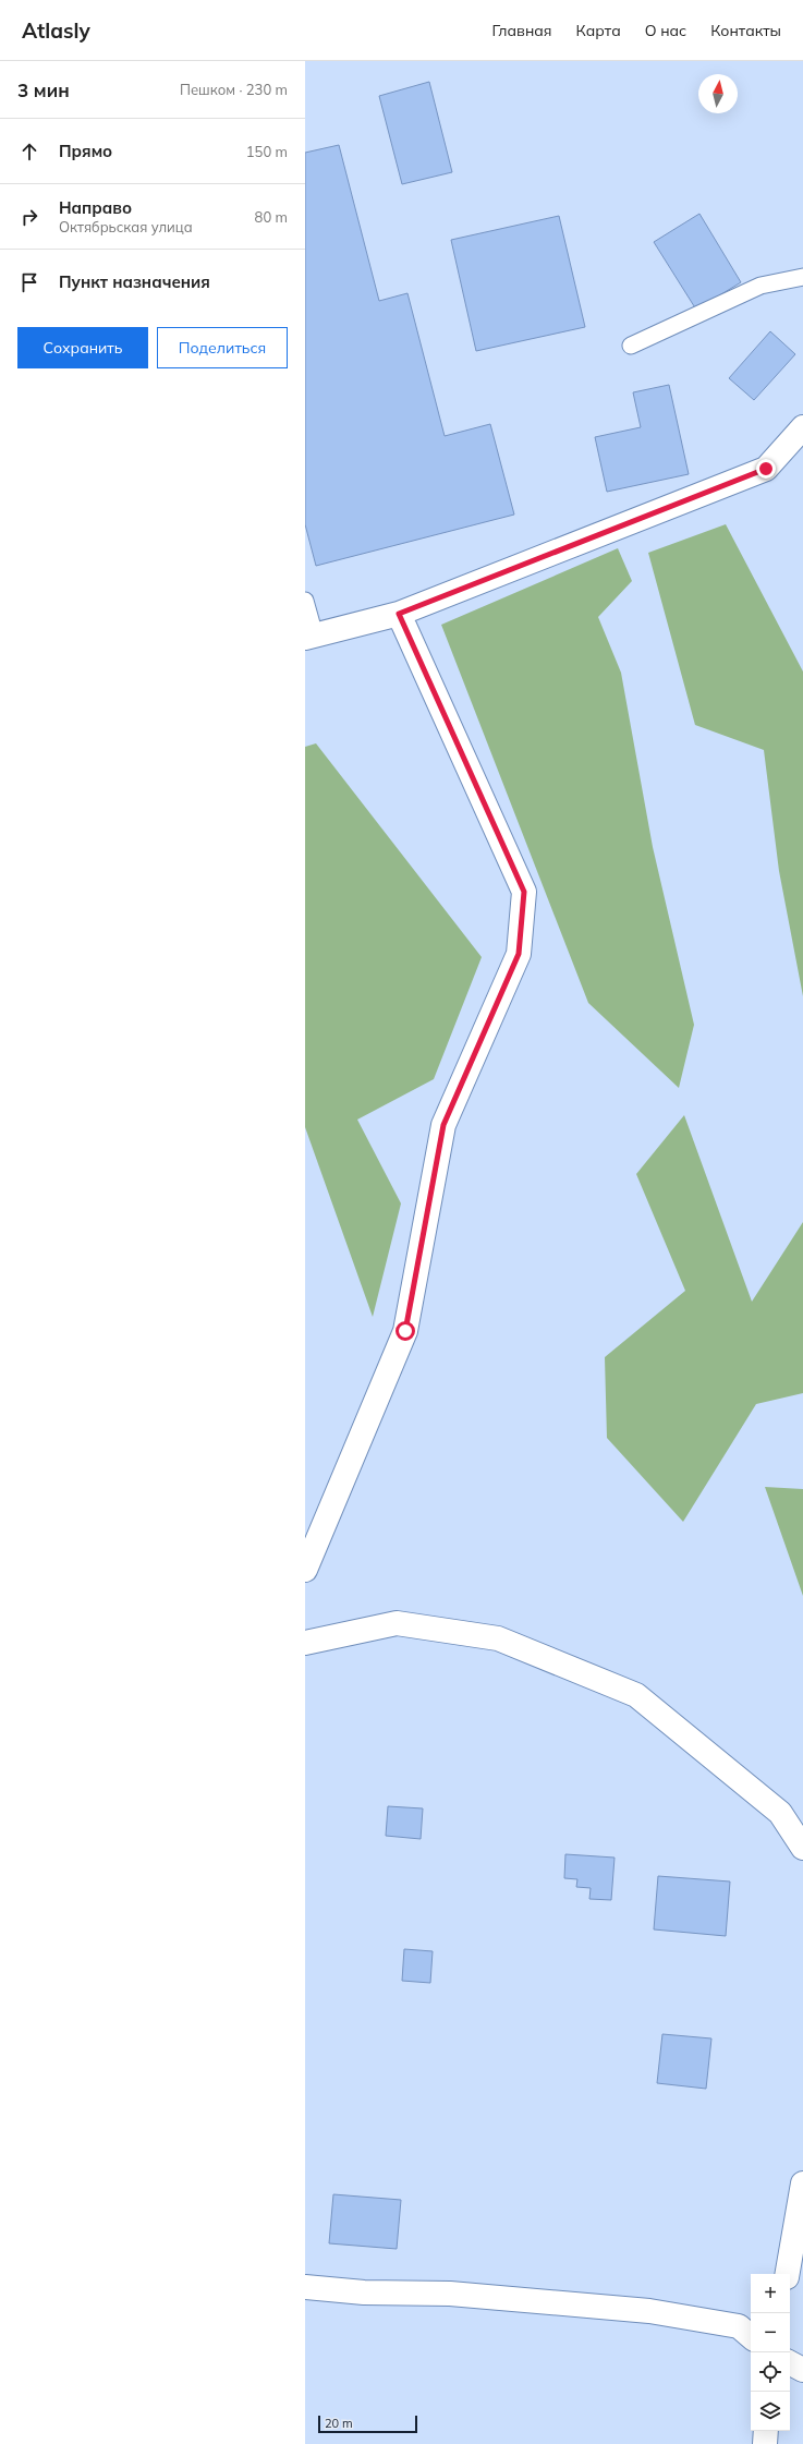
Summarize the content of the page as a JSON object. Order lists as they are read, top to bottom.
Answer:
{
  "scale_bar": "20 m",
  "north": "top",
  "page": {
    "header": "Atlasly",
    "nav": [
      "Главная",
      "Карта",
      "О нас",
      "Контакты"
    ],
    "heading": ["3 мин", "Пешком · 230 m"],
    "list": [
      ["Прямо", "150 m"],
      ["Направо", "Октябрьская улица", "80 m"],
      "Пункт назначения"
    ],
    "buttons": ["Сохранить", "Поделиться"],
    "map_buttons": ["+", "−"],
    "scale": "20 m"
  }
}
